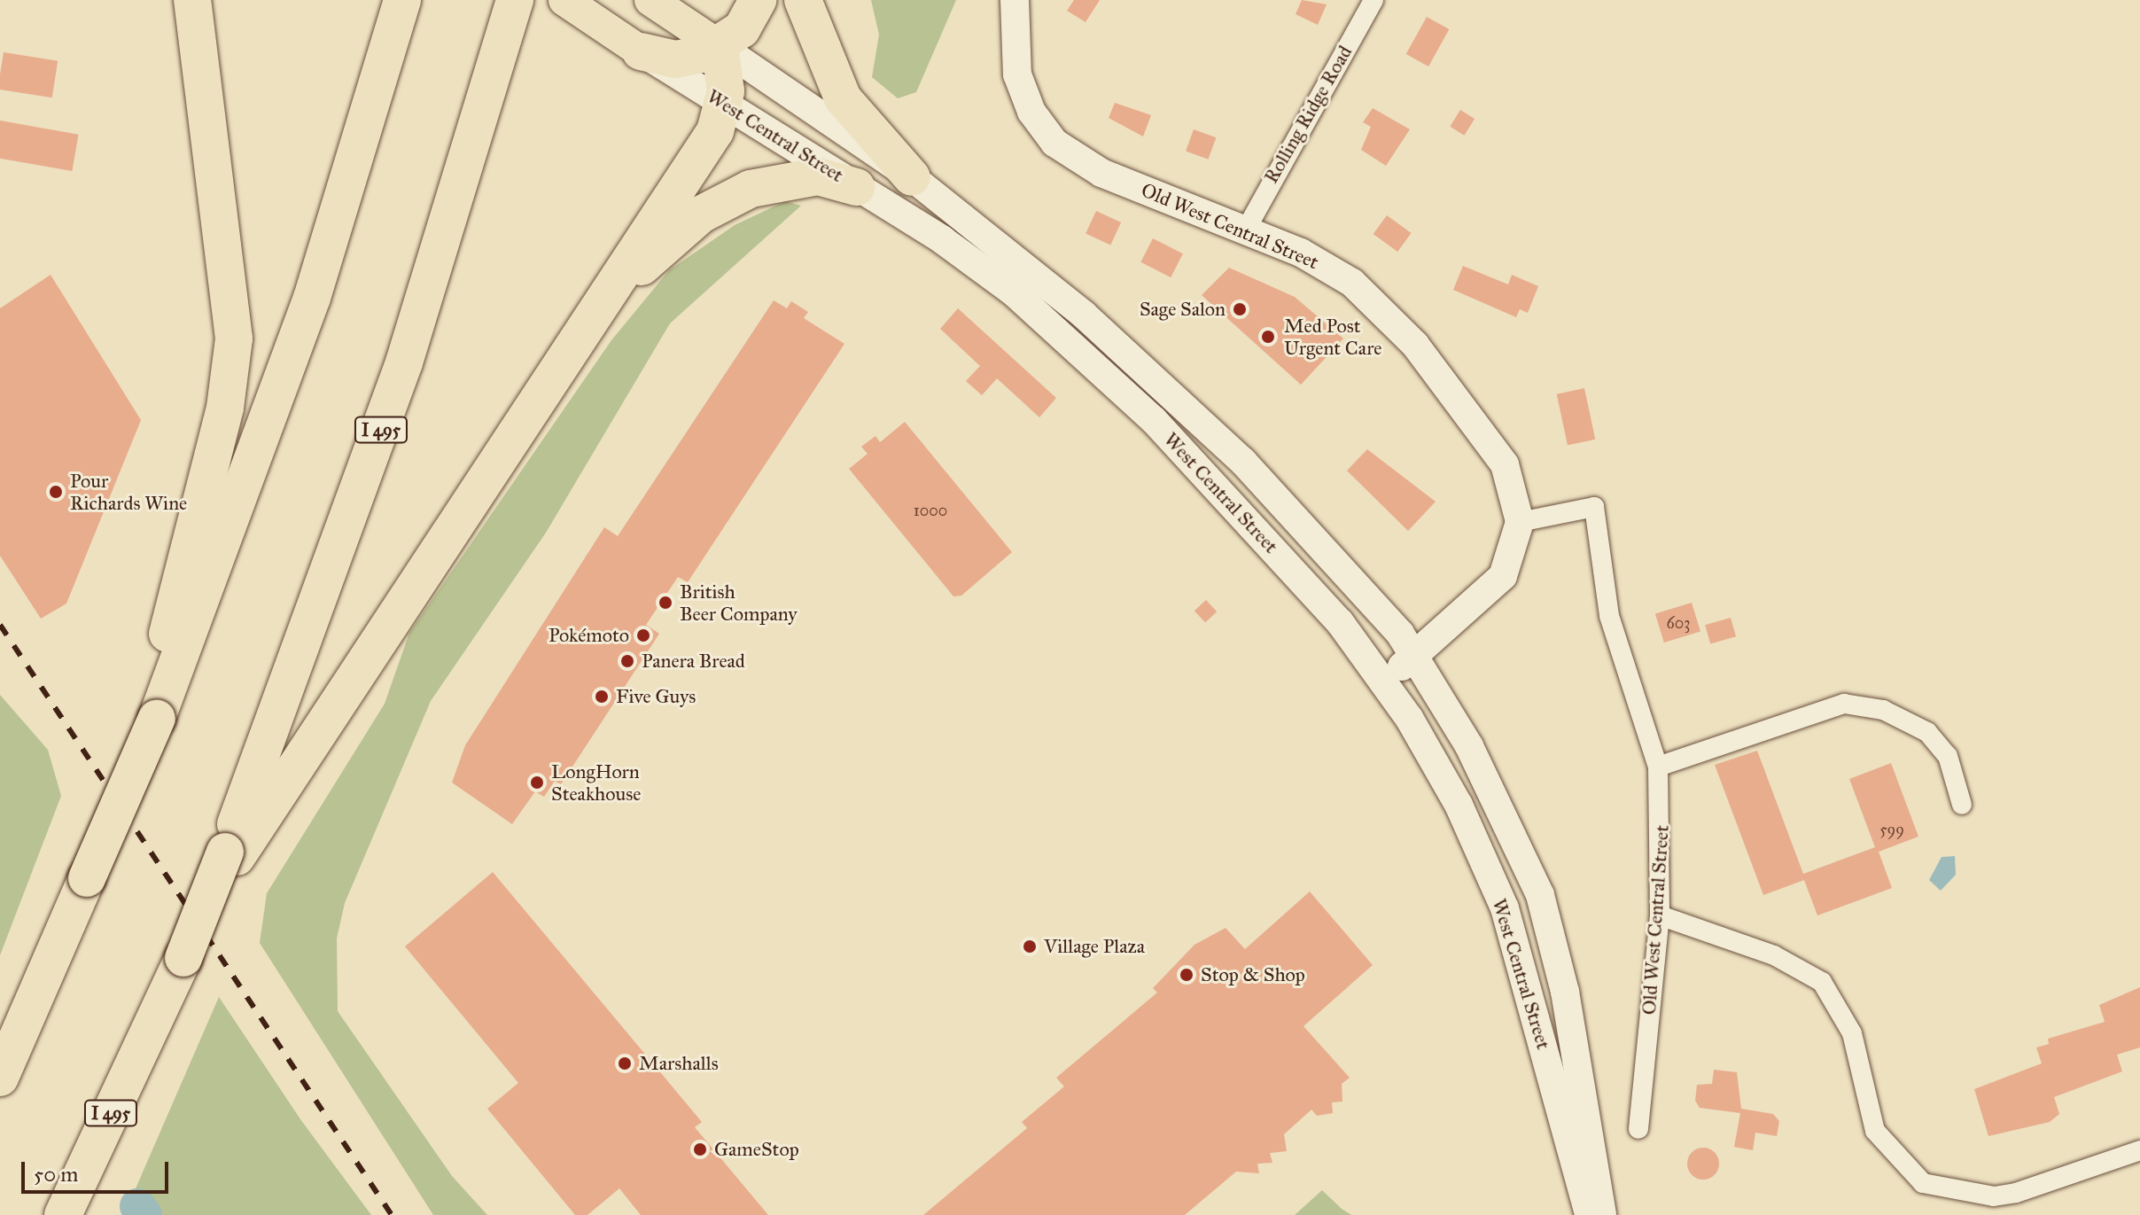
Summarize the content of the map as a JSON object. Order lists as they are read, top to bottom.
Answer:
{
  "streets": {
    "highway": ["I 495"],
    "main road": ["West Central Street", "Old West Central Street"],
    "street": ["Rolling Ridge Road"]
  },
  "crossings": [
    ["Rolling Ridge Road", "Old West Central Street"]
  ],
  "places": [
    "Sage Salon",
    "Med Post Urgent Care",
    "Pour Richards Wine",
    "British Beer Company",
    "Pokémoto",
    "Panera Bread",
    "Five Guys",
    "LongHorn Steakhouse",
    "Village Plaza",
    "Stop & Shop",
    "Marshalls",
    "GameStop"
  ],
  "house_numbers": ["1000", "603", "599"],
  "scale_bar": "50 m"
}
